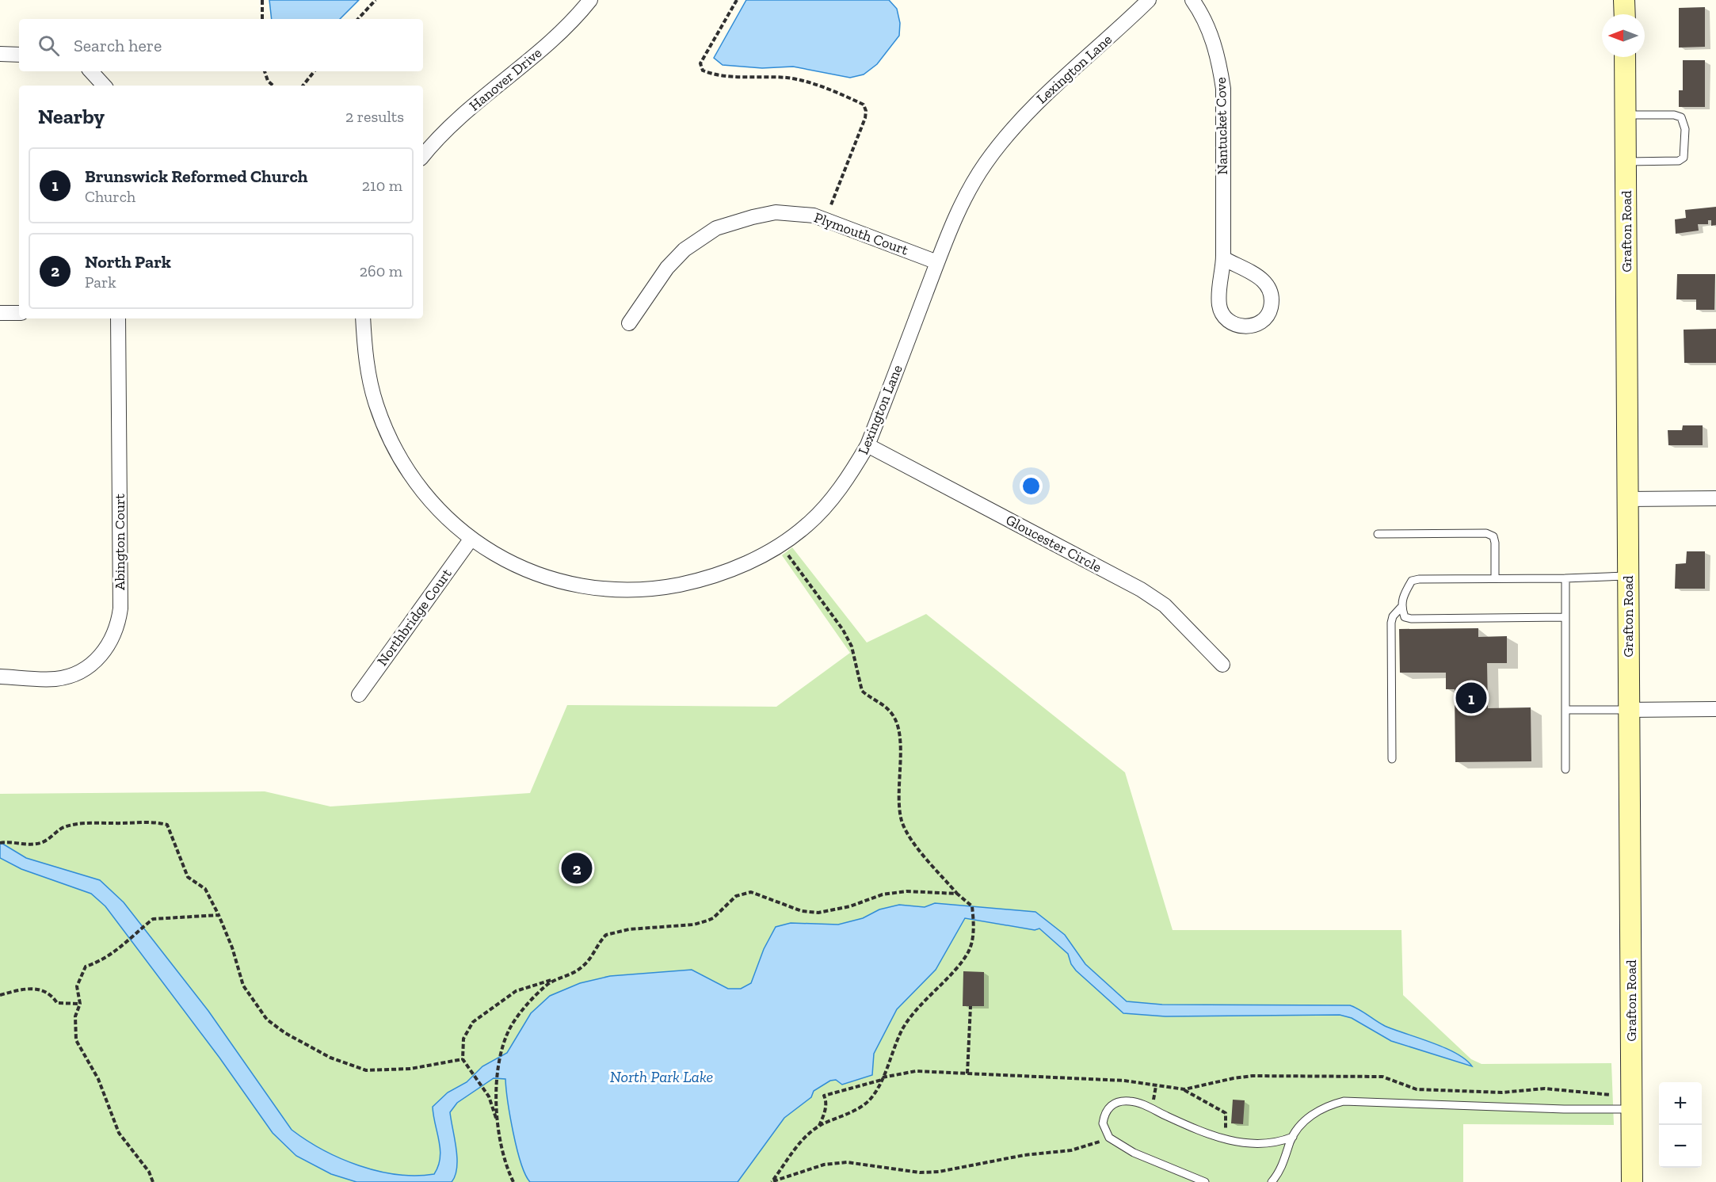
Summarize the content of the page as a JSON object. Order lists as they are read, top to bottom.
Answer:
{
  "streets": {
    "street": [
      "Lexington Lane",
      "Hanover Drive",
      "Nantucket Cove",
      "Grafton Road",
      "Plymouth Court",
      "Abington Court",
      "Gloucester Circle",
      "Northbridge Court"
    ]
  },
  "crossings": [
    ["Lexington Lane", "Plymouth Court"],
    ["Lexington Lane", "Gloucester Circle"],
    ["Lexington Lane", "Northbridge Court"]
  ],
  "water": ["North Park Lake"],
  "north": "left",
  "page": {
    "search": "Search here",
    "heading": ["Nearby", "2 results"],
    "list": [
      {
        "mark": "1",
        "name": "Brunswick Reformed Church",
        "note": "Church",
        "value": "210 m"
      },
      {
        "mark": "2",
        "name": "North Park",
        "note": "Park",
        "value": "260 m"
      }
    ],
    "pins": ["1", "2"],
    "map_buttons": ["+", "−"]
  }
}
